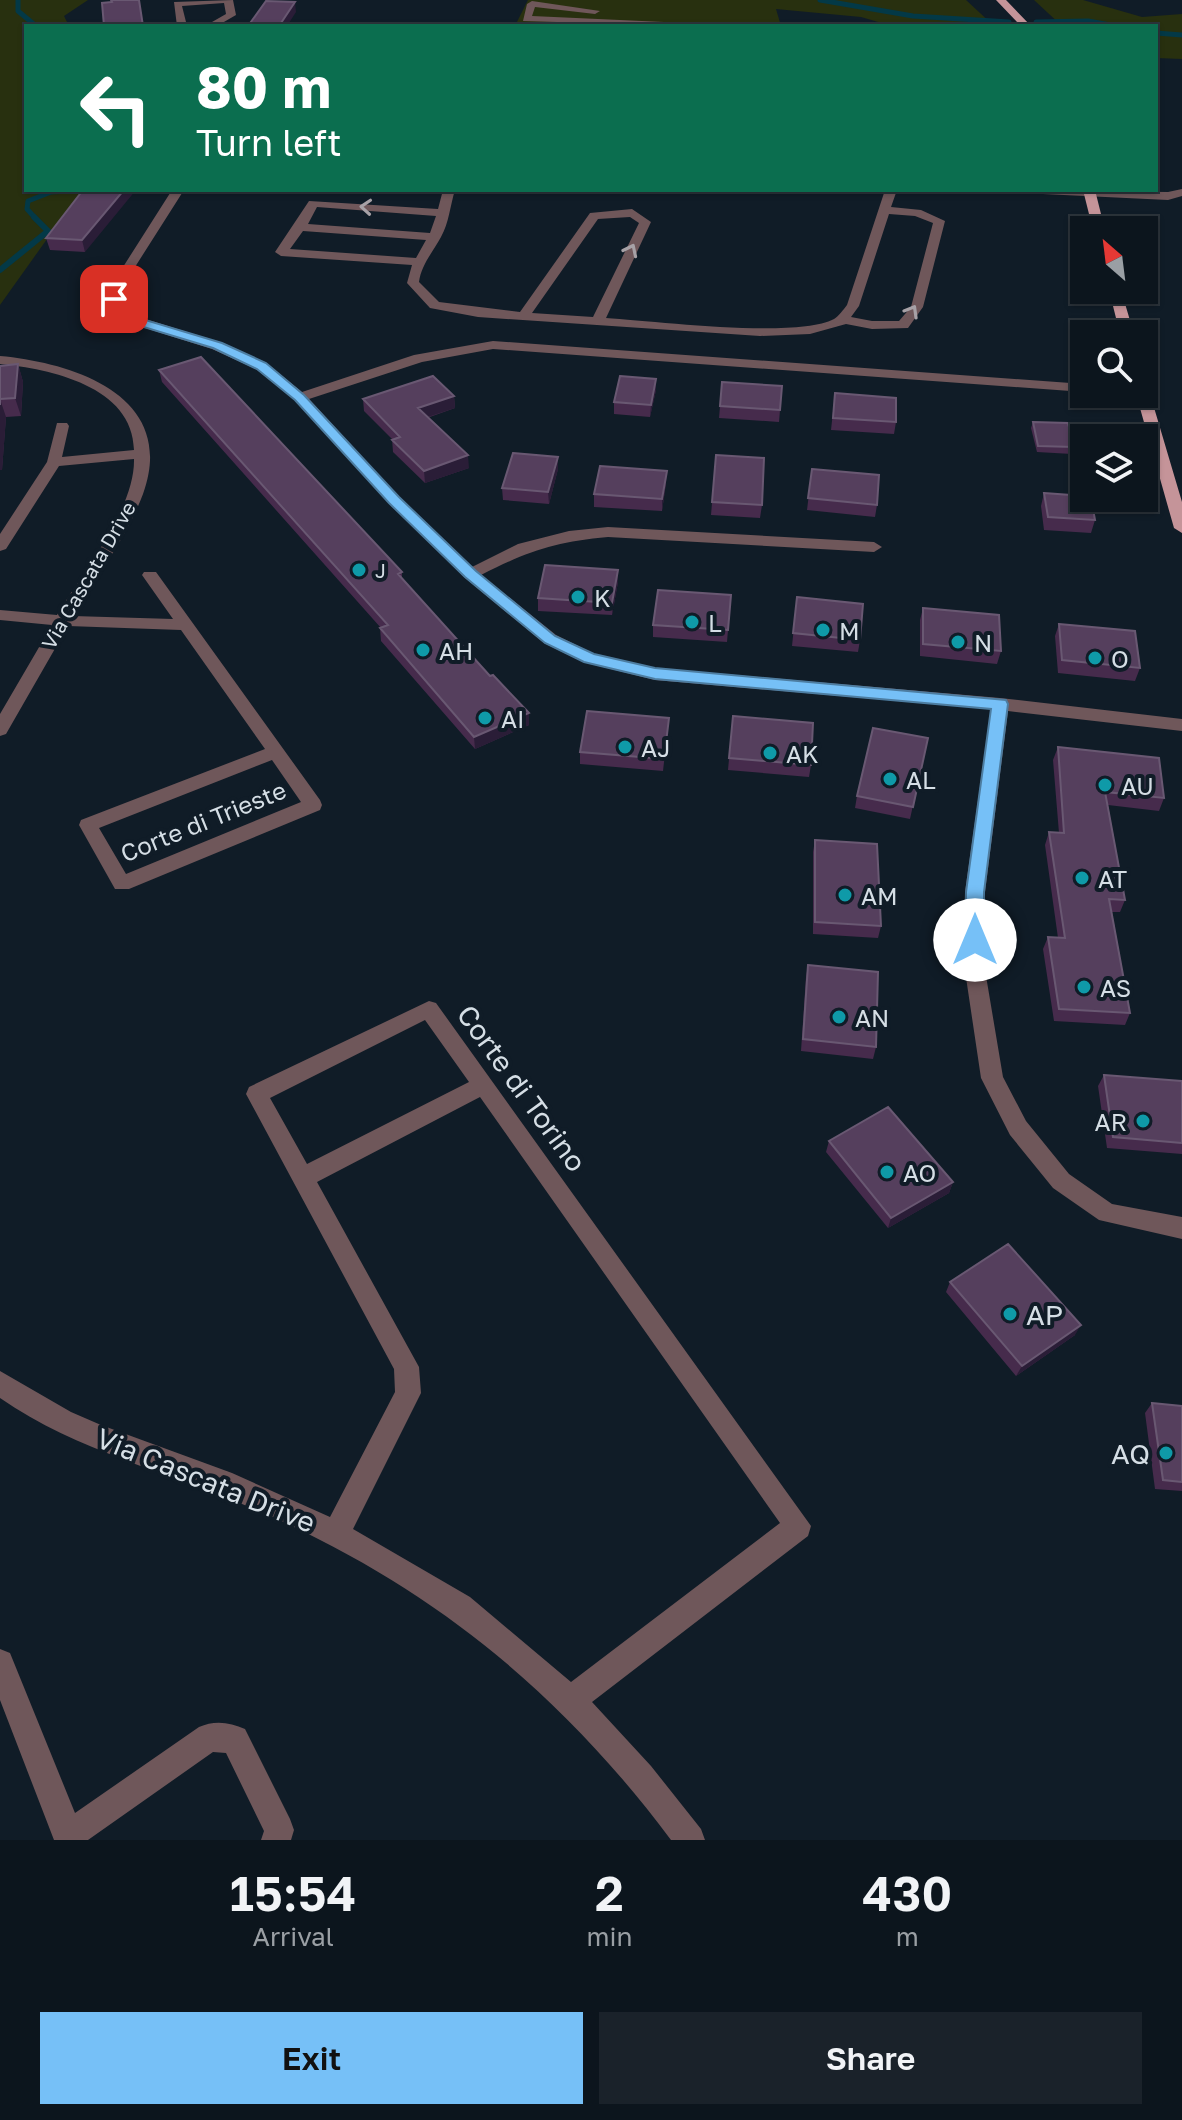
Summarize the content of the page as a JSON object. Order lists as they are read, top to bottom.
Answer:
{
  "streets": {
    "street": ["Via Cascata Drive", "Corte di Trieste", "Corte di Torino"]
  },
  "crossings": [
    ["Via Cascata Drive", "Corte di Torino"]
  ],
  "places": [
    "J",
    "K",
    "L",
    "M",
    "N",
    "AH",
    "O",
    "AI",
    "AJ",
    "AK",
    "AL",
    "AU",
    "AT",
    "AM",
    "AS",
    "AN",
    "AR",
    "AO",
    "AP",
    "AQ"
  ],
  "north": "top left",
  "page": {
    "turn": ["80 m", "Turn left"],
    "eta": [
      "15:54",
      "Arrival",
      "2",
      "min",
      "430",
      "m"
    ],
    "buttons": ["Exit", "Share"]
  }
}
